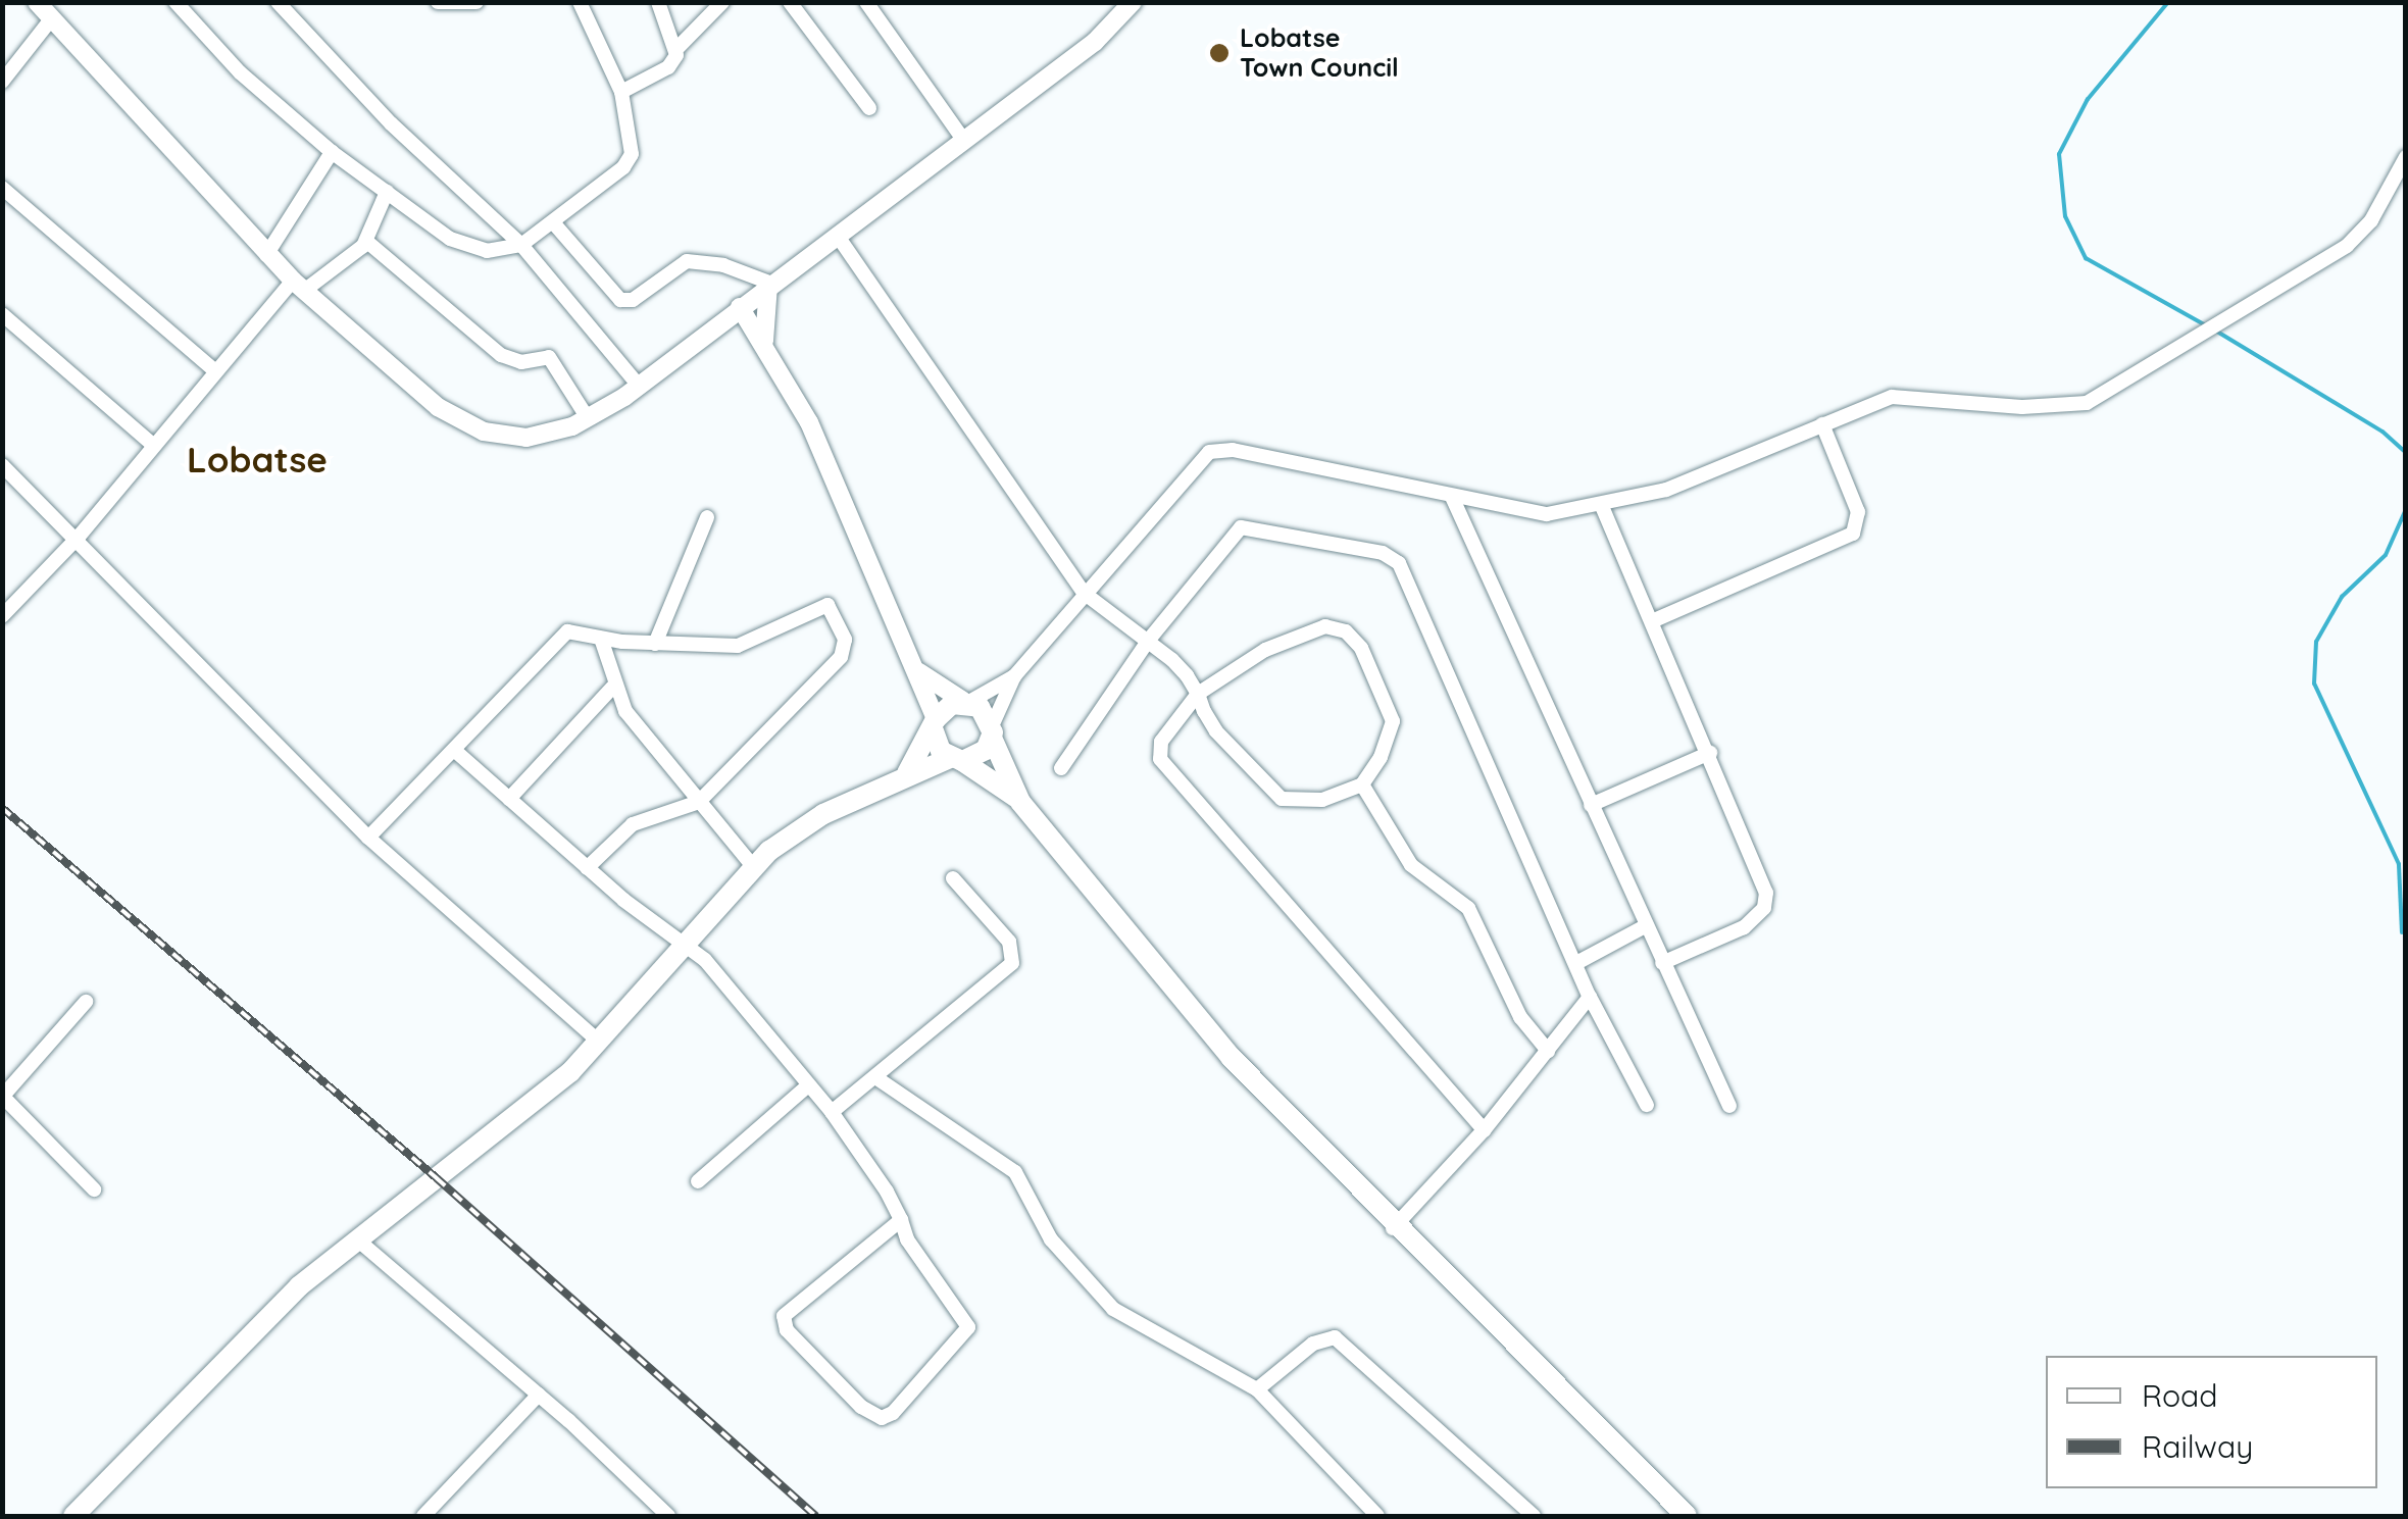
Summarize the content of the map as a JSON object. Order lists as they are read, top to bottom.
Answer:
{
  "districts": ["Lobatse"],
  "places": ["Lobatse Town Council"],
  "legend": ["Road", "Railway"]
}
